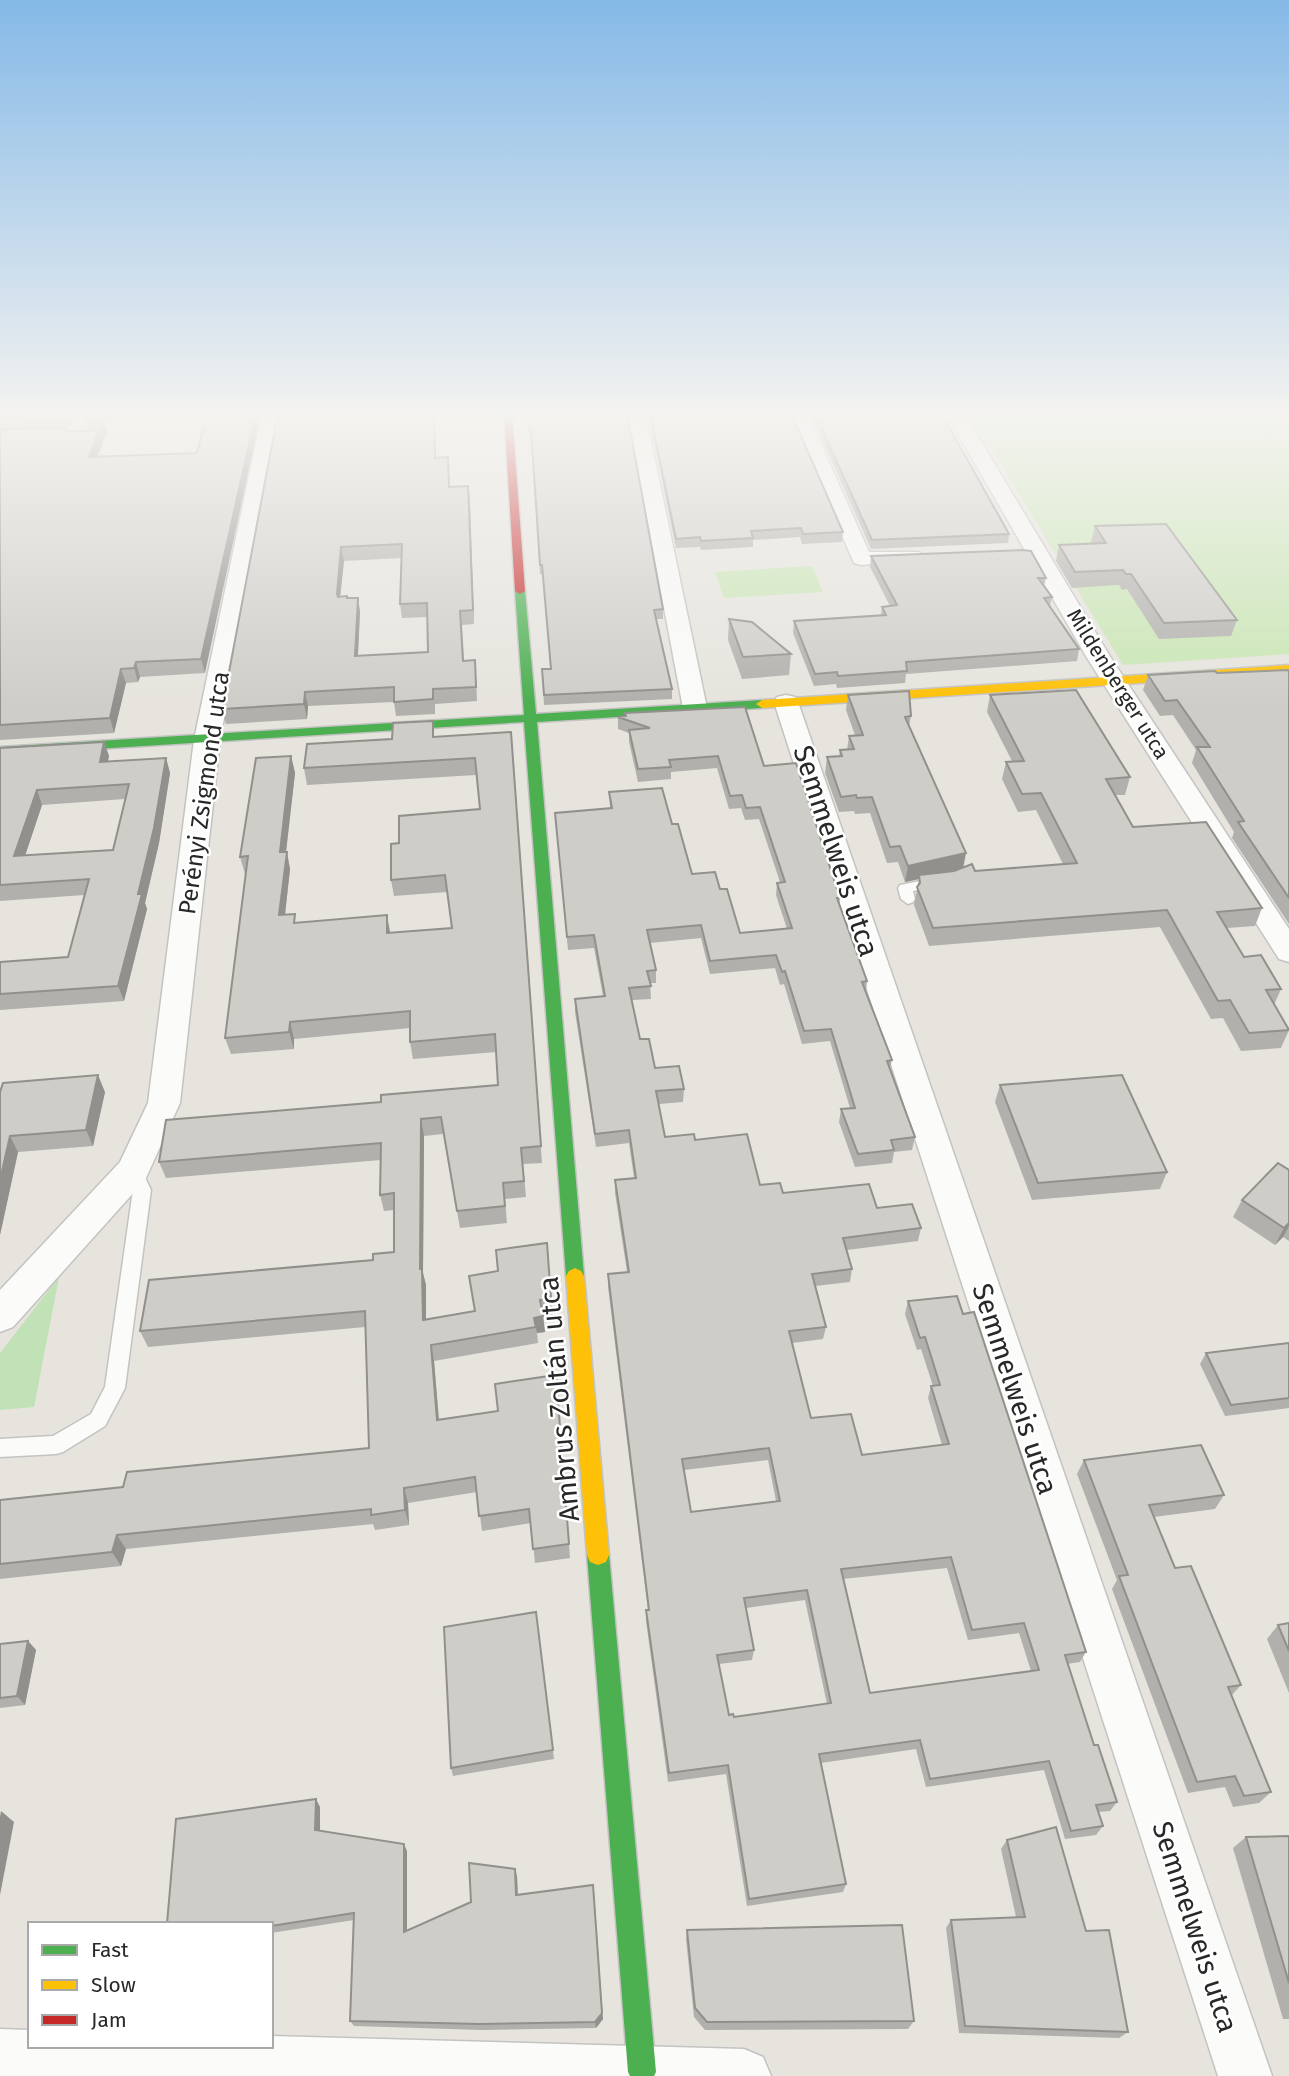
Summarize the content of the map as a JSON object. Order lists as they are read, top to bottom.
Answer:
{
  "streets": {
    "street": [
      "Mildenberger utca",
      "Perényi Zsigmond utca",
      "Semmelweis utca",
      "Ambrus Zoltán utca"
    ]
  },
  "legend": ["Fast", "Slow", "Jam"]
}
